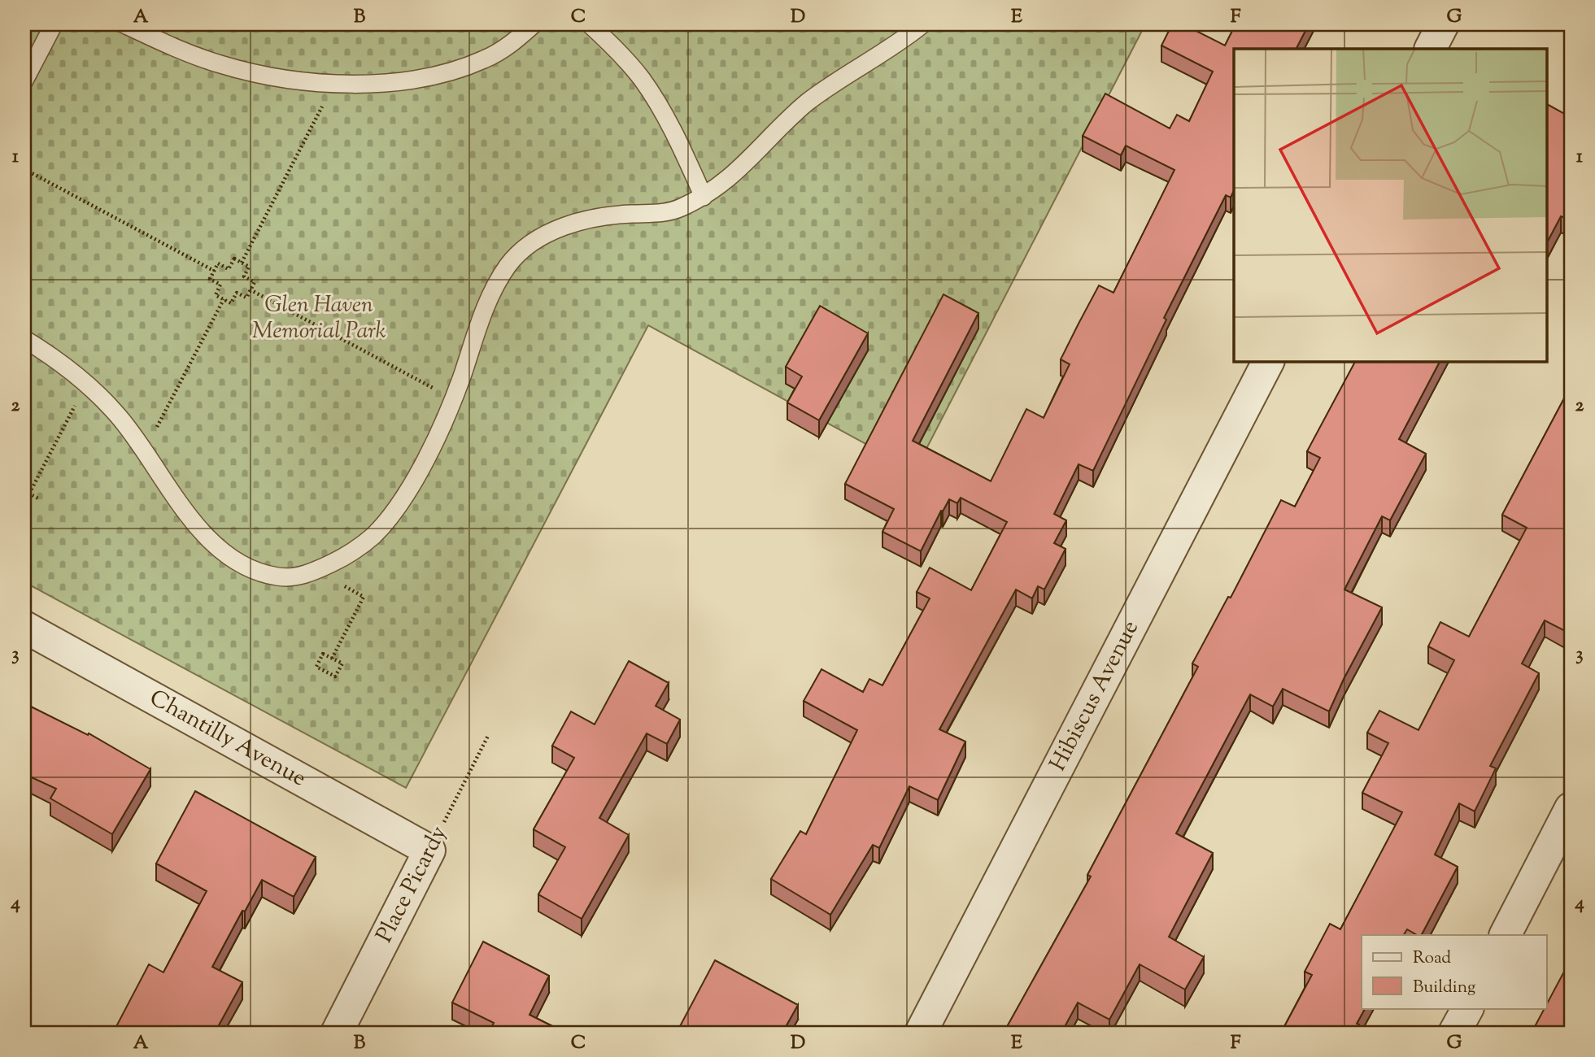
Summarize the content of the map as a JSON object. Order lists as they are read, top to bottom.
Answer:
{
  "streets": {
    "street": ["Hibiscus Avenue", "Chantilly Avenue", "Place Picardy"]
  },
  "crossings": [
    ["Chantilly Avenue", "Place Picardy"]
  ],
  "parks": ["Glen Haven Memorial Park"],
  "legend": ["Road", "Building"],
  "grid": {
    "columns": [
      "A",
      "B",
      "C",
      "D",
      "E",
      "F",
      "G"
    ],
    "rows": [
      "1",
      "2",
      "3",
      "4"
    ]
  }
}
